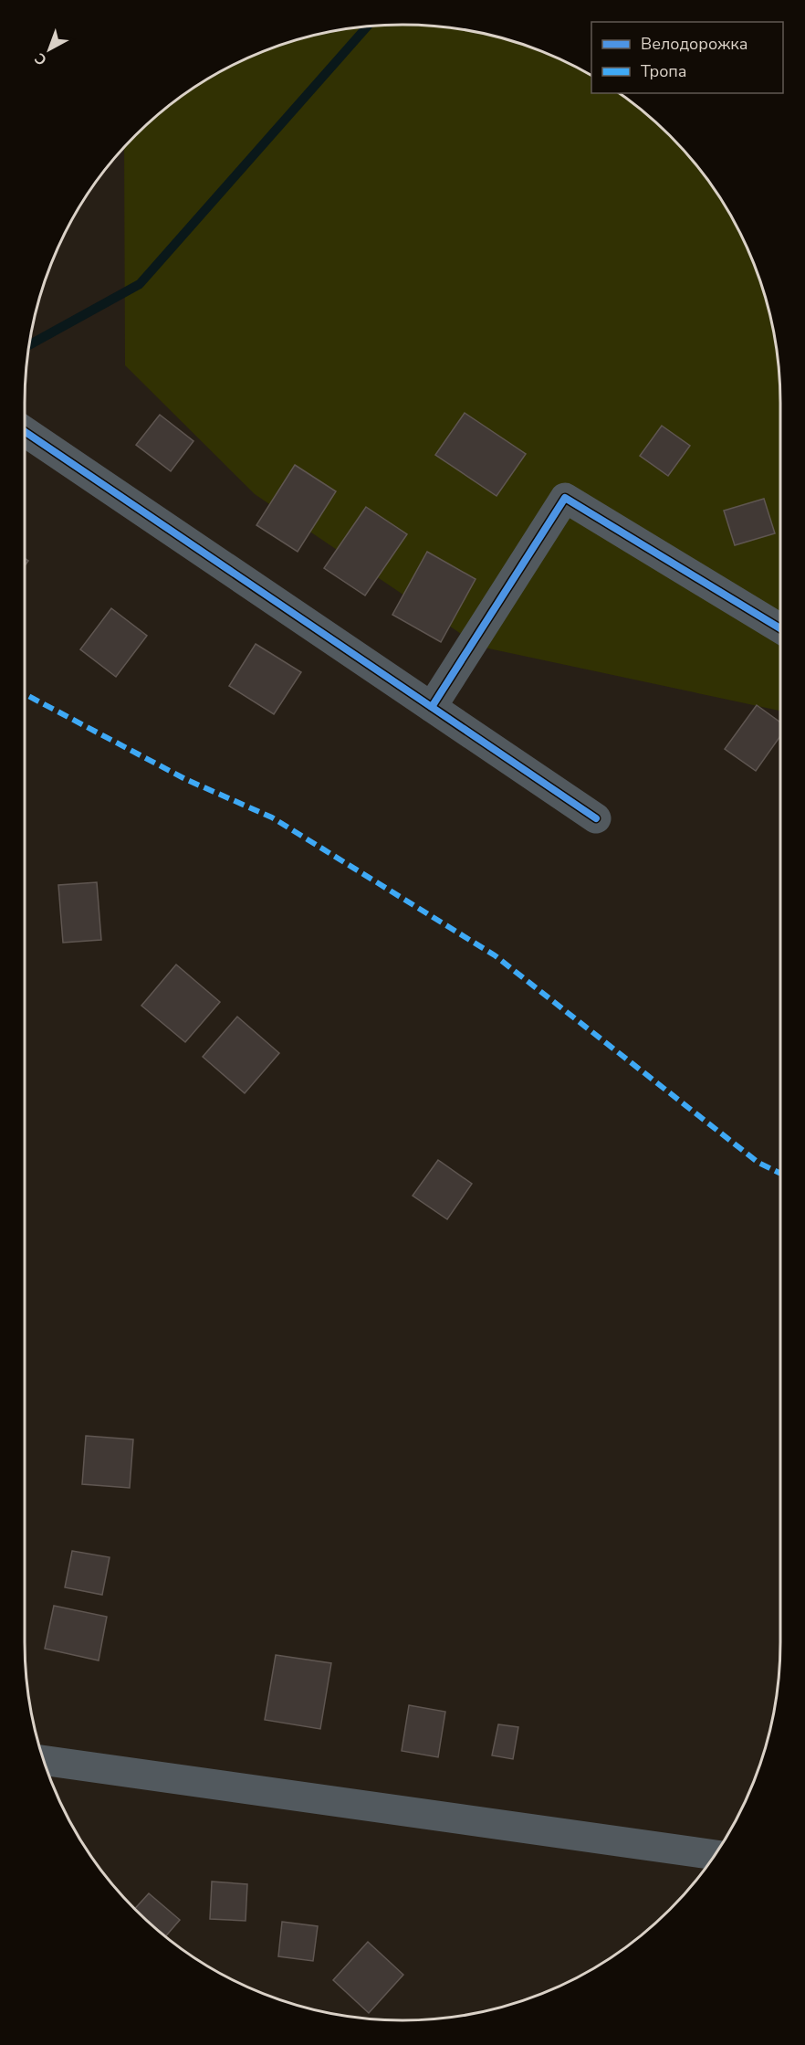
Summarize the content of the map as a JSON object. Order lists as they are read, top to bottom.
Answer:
{
  "legend": ["Велодорожка", "Тропа"],
  "north": "bottom left"
}
